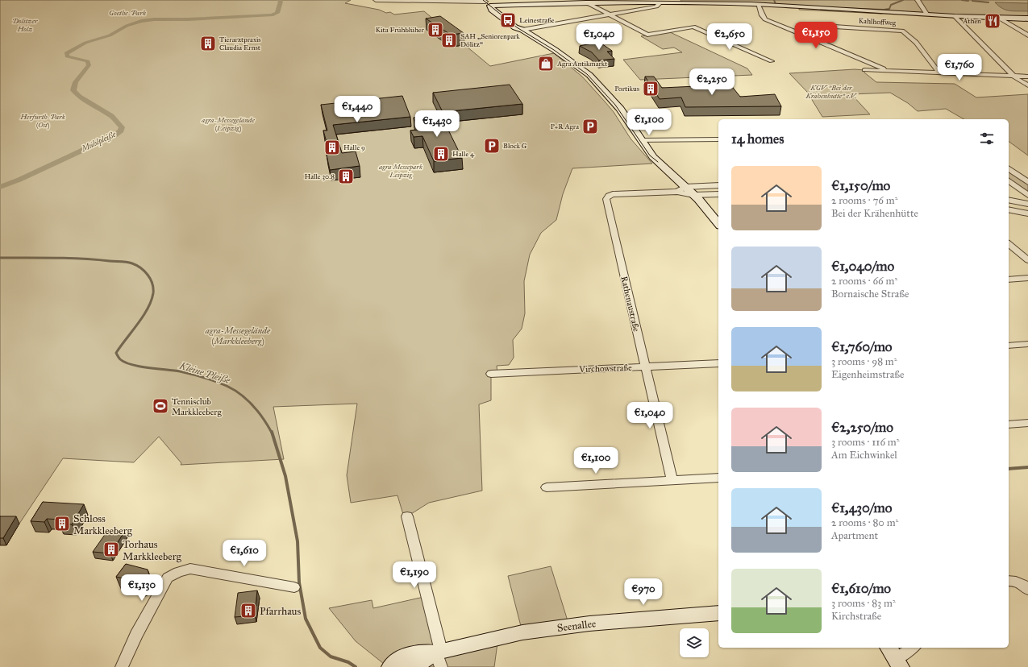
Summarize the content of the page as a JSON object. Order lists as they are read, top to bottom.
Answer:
{
  "streets": {
    "main road": ["Seenallee"],
    "street": ["Kahlhoffweg", "Rathenaustraße", "Virchowstraße"]
  },
  "crossings": [
    ["Rathenaustraße", "Virchowstraße"]
  ],
  "water": ["Mühlpleiße", "Kleine Pleiße"],
  "parks": [
    "Goethe-Park",
    "Dölitzer Holz",
    "KGV \"Bei der Krähenhütte\" e.V.",
    "Herfurth-Park (Ost)",
    "agra-Messegelände (Leipzig)",
    "agra Messepark Leipzig",
    "agra-Messegelände (Markkleeberg)"
  ],
  "places": {
    "bus stop": ["Leinestraße"],
    "restaurant": ["Athen"],
    "building": [
      "Kita Frühblüher",
      "SAH „Seniorenpark Dölitz“",
      "Tierarztpraxis Claudia Ernst",
      "Portikus",
      "Halle 9",
      "Halle 4",
      "Halle 30.8",
      "Schloss Markkleeberg",
      "Torhaus Markkleeberg",
      "Pfarrhaus"
    ],
    "shop": ["Agra Antikmarkt"],
    "parking": ["P+R Agra", "Block G"],
    "sports": ["Tennisclub Markkleeberg"]
  },
  "page": {
    "price": [
      "€1,150",
      "€1,040",
      "€2,650",
      "€1,760",
      "€2,250",
      "€1,440",
      "€1,100",
      "€1,430",
      "€1,040",
      "€1,100",
      "€1,610",
      "€1,190",
      "€1,130",
      "€970"
    ],
    "heading": "14 homes",
    "list": [
      {
        "name": "€1,150/mo",
        "note": "2 rooms · 76 m² · Bei der Krähenhütte"
      },
      {
        "name": "€1,040/mo",
        "note": "2 rooms · 66 m² · Bornaische Straße"
      },
      {
        "name": "€1,760/mo",
        "note": "3 rooms · 98 m² · Eigenheimstraße"
      },
      {
        "name": "€2,250/mo",
        "note": "3 rooms · 116 m² · Am Eichwinkel"
      },
      {
        "name": "€1,430/mo",
        "note": "2 rooms · 80 m² · Apartment"
      },
      {
        "name": "€1,610/mo",
        "note": "3 rooms · 83 m² · Kirchstraße"
      }
    ]
  }
}
